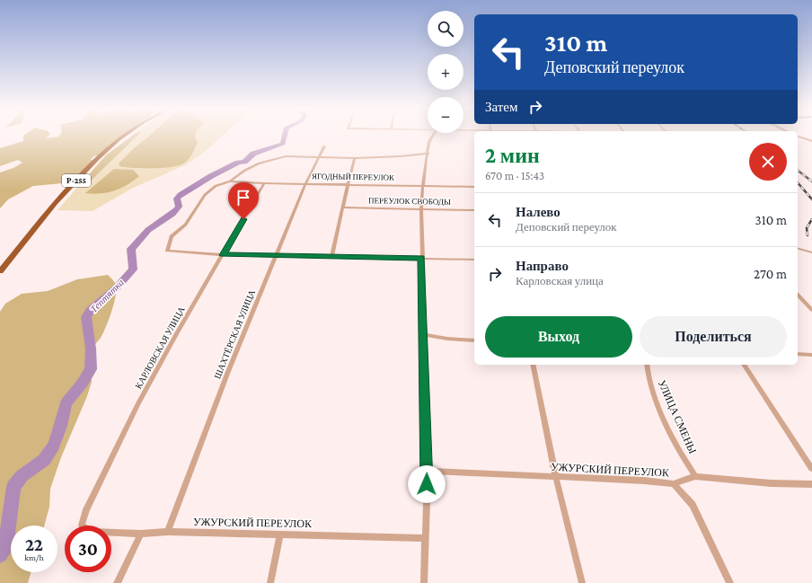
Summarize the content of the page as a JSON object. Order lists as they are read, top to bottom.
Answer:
{
  "streets": {
    "highway": ["Р-255"],
    "street": [
      "ЯГОДНЫЙ ПЕРЕУЛОК",
      "ПЕРЕУЛОК СВОБОДЫ",
      "ШАХТЁРСКАЯ УЛИЦА",
      "КАРЛОВСКАЯ УЛИЦА",
      "УЛИЦА СМЕНЫ",
      "УЖУРСКИЙ ПЕРЕУЛОК"
    ]
  },
  "crossings": [
    ["ЯГОДНЫЙ ПЕРЕУЛОК", "ШАХТЁРСКАЯ УЛИЦА"],
    ["ЯГОДНЫЙ ПЕРЕУЛОК", "КАРЛОВСКАЯ УЛИЦА"],
    ["ШАХТЁРСКАЯ УЛИЦА", "УЖУРСКИЙ ПЕРЕУЛОК"],
    ["УЛИЦА СМЕНЫ", "УЖУРСКИЙ ПЕРЕУЛОК"]
  ],
  "water": ["Тептятка"],
  "page": {
    "map_buttons": ["+", "−"],
    "turn": ["310 m", "Деповский переулок"],
    "then": "Затем",
    "heading": ["2 мин", "670 m · 15:43"],
    "list": [
      {
        "name": "Налево",
        "note": "Деповский переулок",
        "value": "310 m"
      },
      {
        "name": "Направо",
        "note": "Карловская улица",
        "value": "270 m"
      }
    ],
    "buttons": ["Выход", "Поделиться"],
    "speed": "22 km/h",
    "limit": "30"
  }
}
